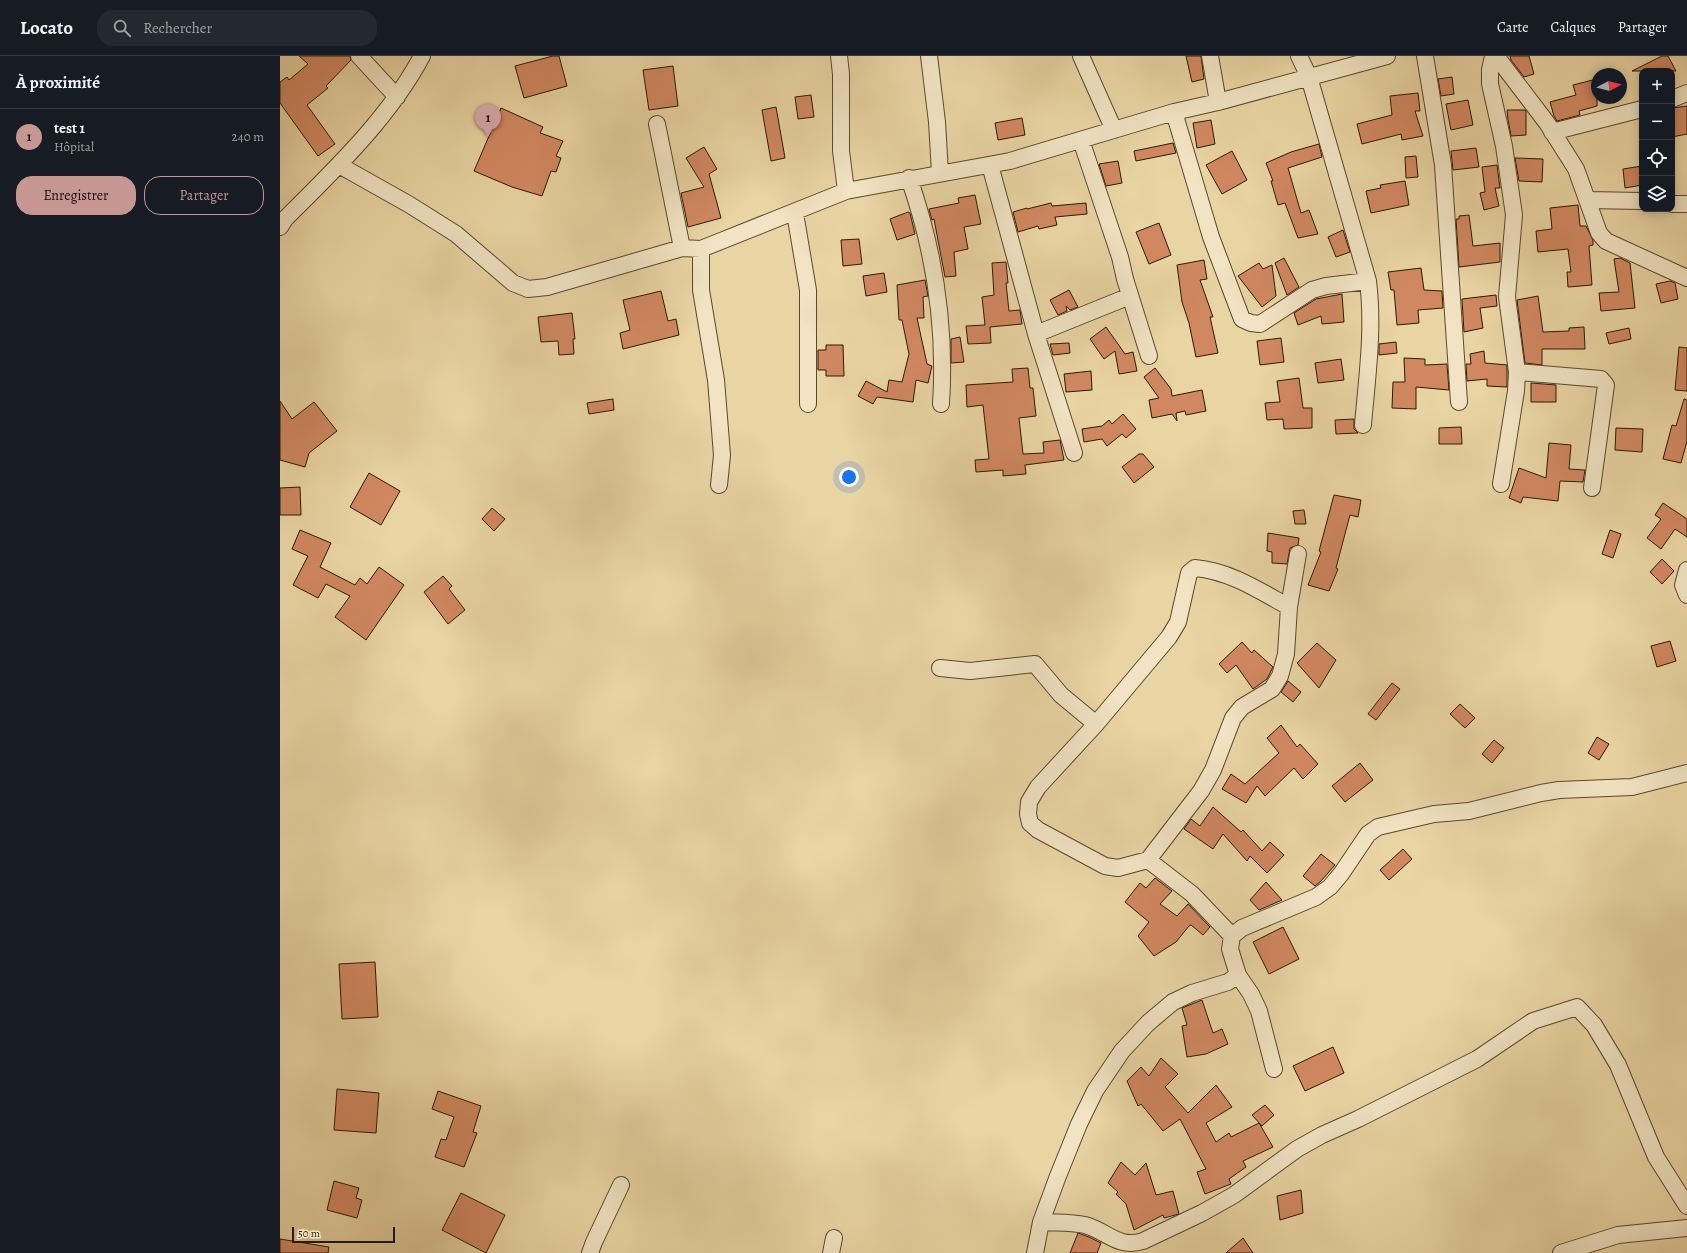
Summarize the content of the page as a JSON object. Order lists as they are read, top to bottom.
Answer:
{
  "scale_bar": "50 m",
  "north": "right",
  "page": {
    "header": "Locato",
    "search": "Rechercher",
    "nav": ["Carte", "Calques", "Partager"],
    "heading": "À proximité",
    "map_buttons": ["+", "−"],
    "pins": "1",
    "list": [
      {
        "mark": "1",
        "name": "test 1",
        "note": "Hôpital",
        "value": "240 m"
      }
    ],
    "buttons": ["Enregistrer", "Partager"],
    "scale": "50 m"
  }
}
